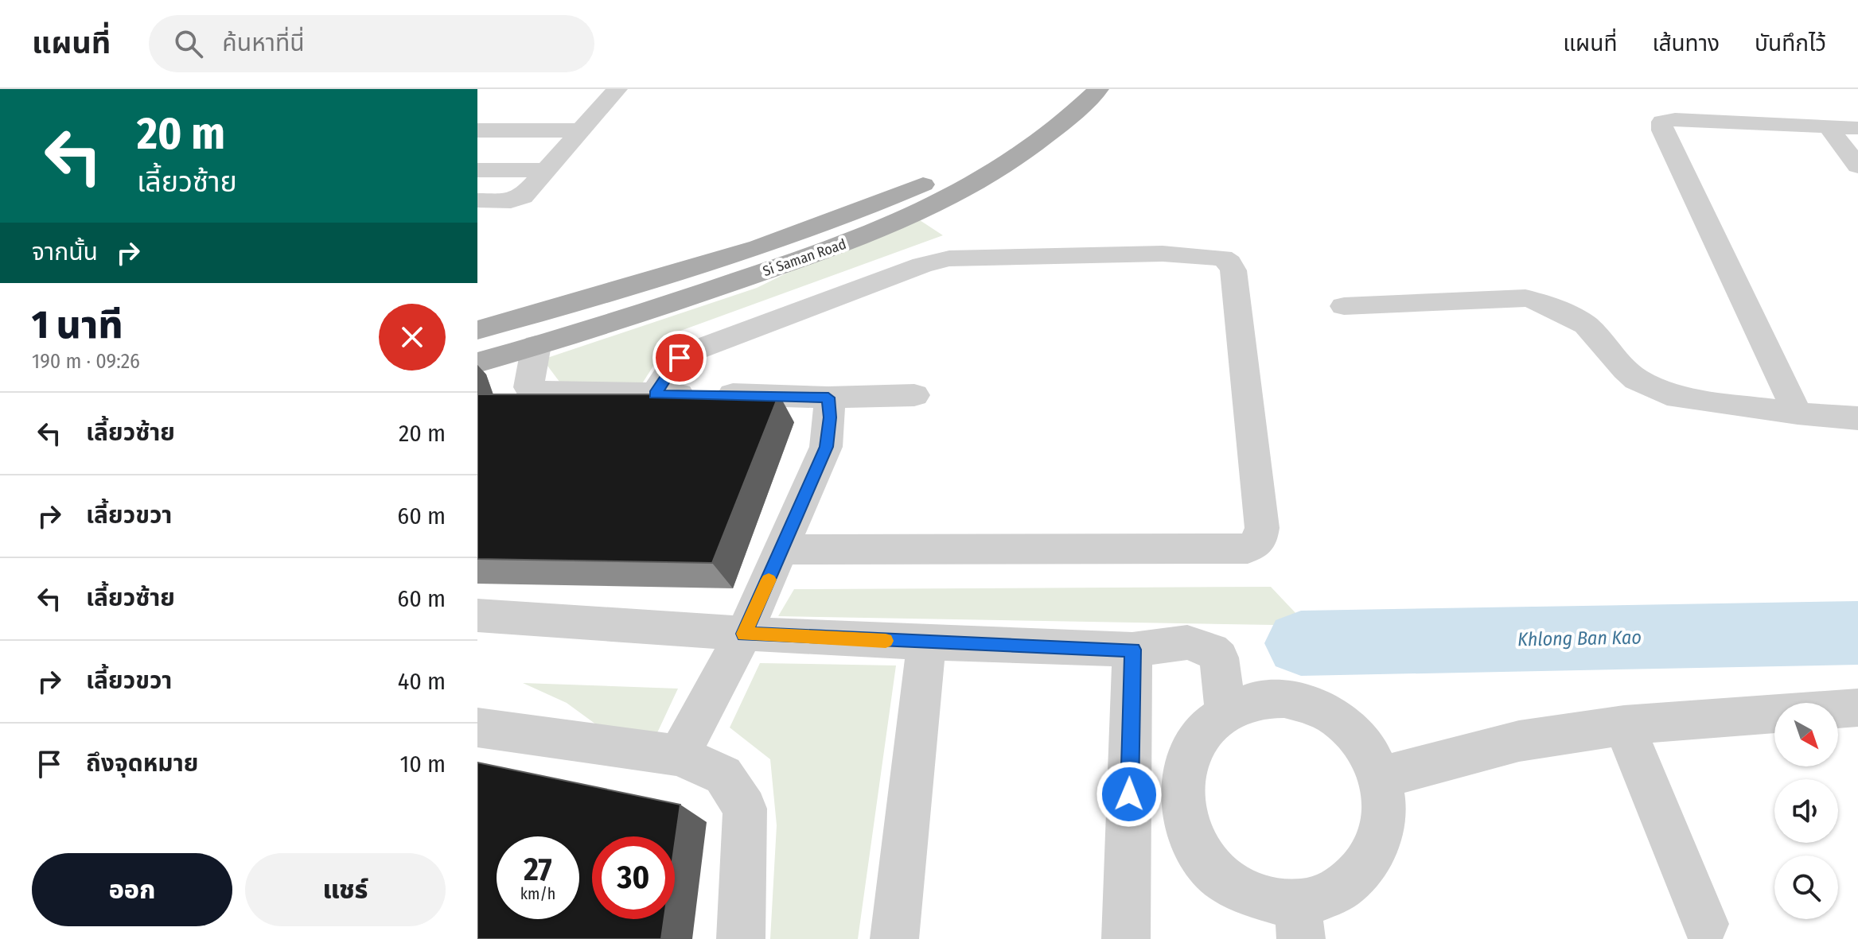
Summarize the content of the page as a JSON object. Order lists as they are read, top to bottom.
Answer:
{
  "streets": {
    "main road": ["Si Saman Road"]
  },
  "water": ["Khlong Ban Kao"],
  "north": "bottom right",
  "page": {
    "header": "แผนที่",
    "search": "ค้นหาที่นี่",
    "nav": ["แผนที่", "เส้นทาง", "บันทึกไว้"],
    "turn": ["20 m", "เลี้ยวซ้าย"],
    "then": "จากนั้น",
    "heading": ["1 นาที", "190 m · 09:26"],
    "list": [
      {
        "name": "เลี้ยวซ้าย",
        "value": "20 m"
      },
      {
        "name": "เลี้ยวขวา",
        "value": "60 m"
      },
      {
        "name": "เลี้ยวซ้าย",
        "value": "60 m"
      },
      {
        "name": "เลี้ยวขวา",
        "value": "40 m"
      },
      {
        "name": "ถึงจุดหมาย",
        "value": "10 m"
      }
    ],
    "speed": "27 km/h",
    "limit": "30",
    "buttons": ["ออก", "แชร์"]
  }
}
